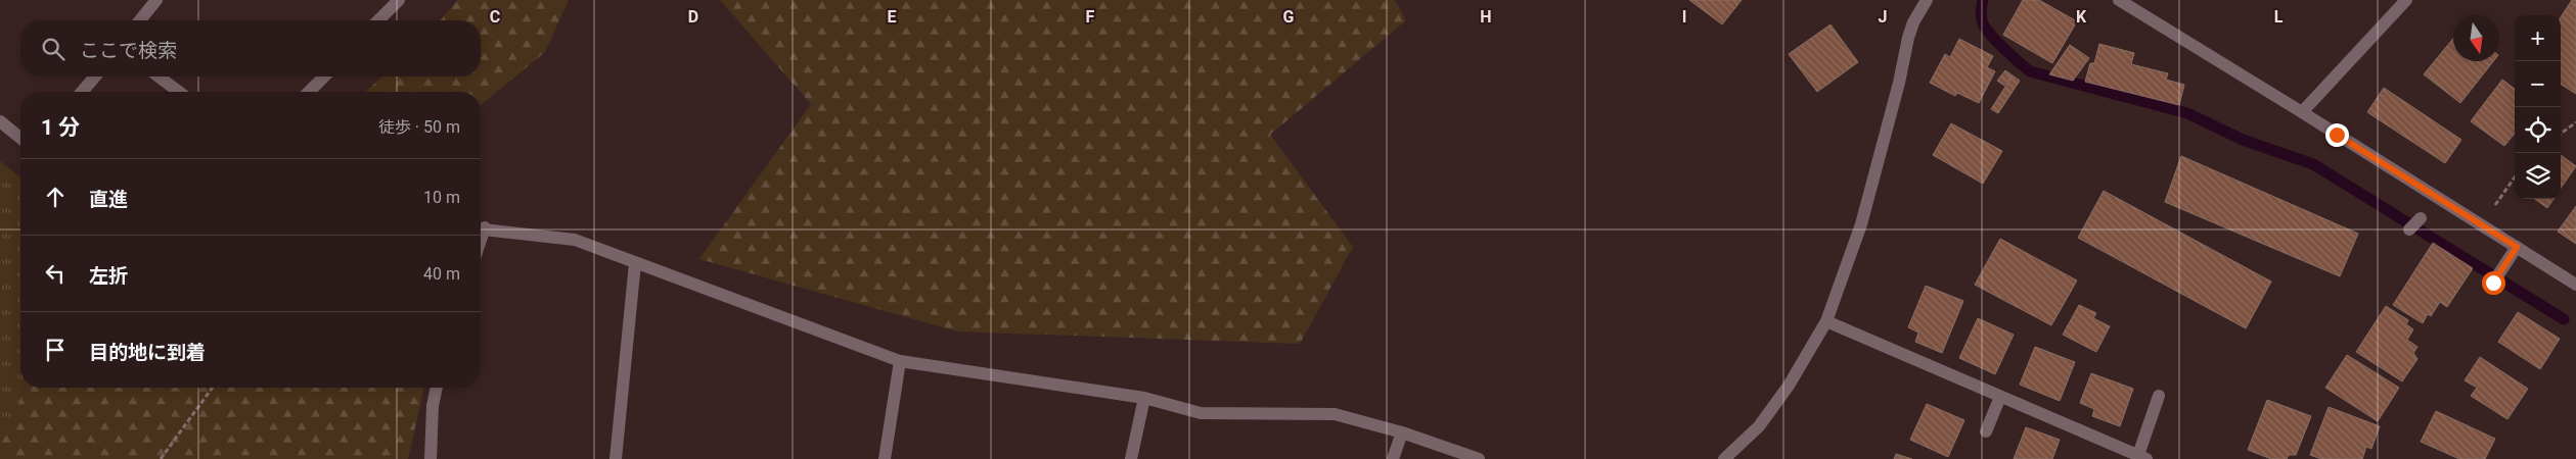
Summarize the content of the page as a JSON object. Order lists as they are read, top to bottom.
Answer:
{
  "north": "bottom",
  "page": {
    "map_buttons": ["+", "−"],
    "search": "ここで検索",
    "heading": ["1 分", "徒歩 · 50 m"],
    "list": [
      ["直進", "10 m"],
      ["左折", "40 m"],
      "目的地に到着"
    ]
  },
  "grid": {
    "columns": [
      "C",
      "D",
      "E",
      "F",
      "G",
      "H",
      "I",
      "J",
      "K",
      "L"
    ]
  }
}
